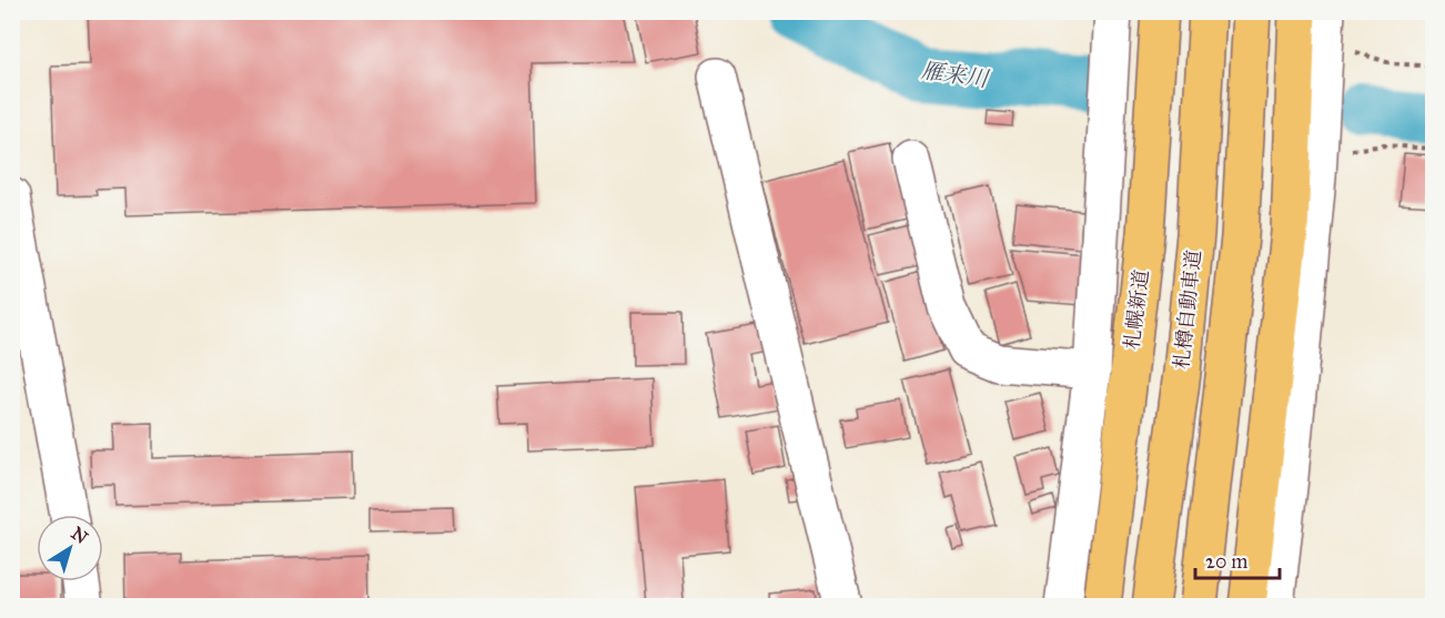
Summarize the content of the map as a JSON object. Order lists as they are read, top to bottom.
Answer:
{
  "streets": {
    "highway": ["札幌新道", "札樽自動車道"]
  },
  "water": ["雁来川"],
  "scale_bar": "20 m",
  "north": "top right"
}
